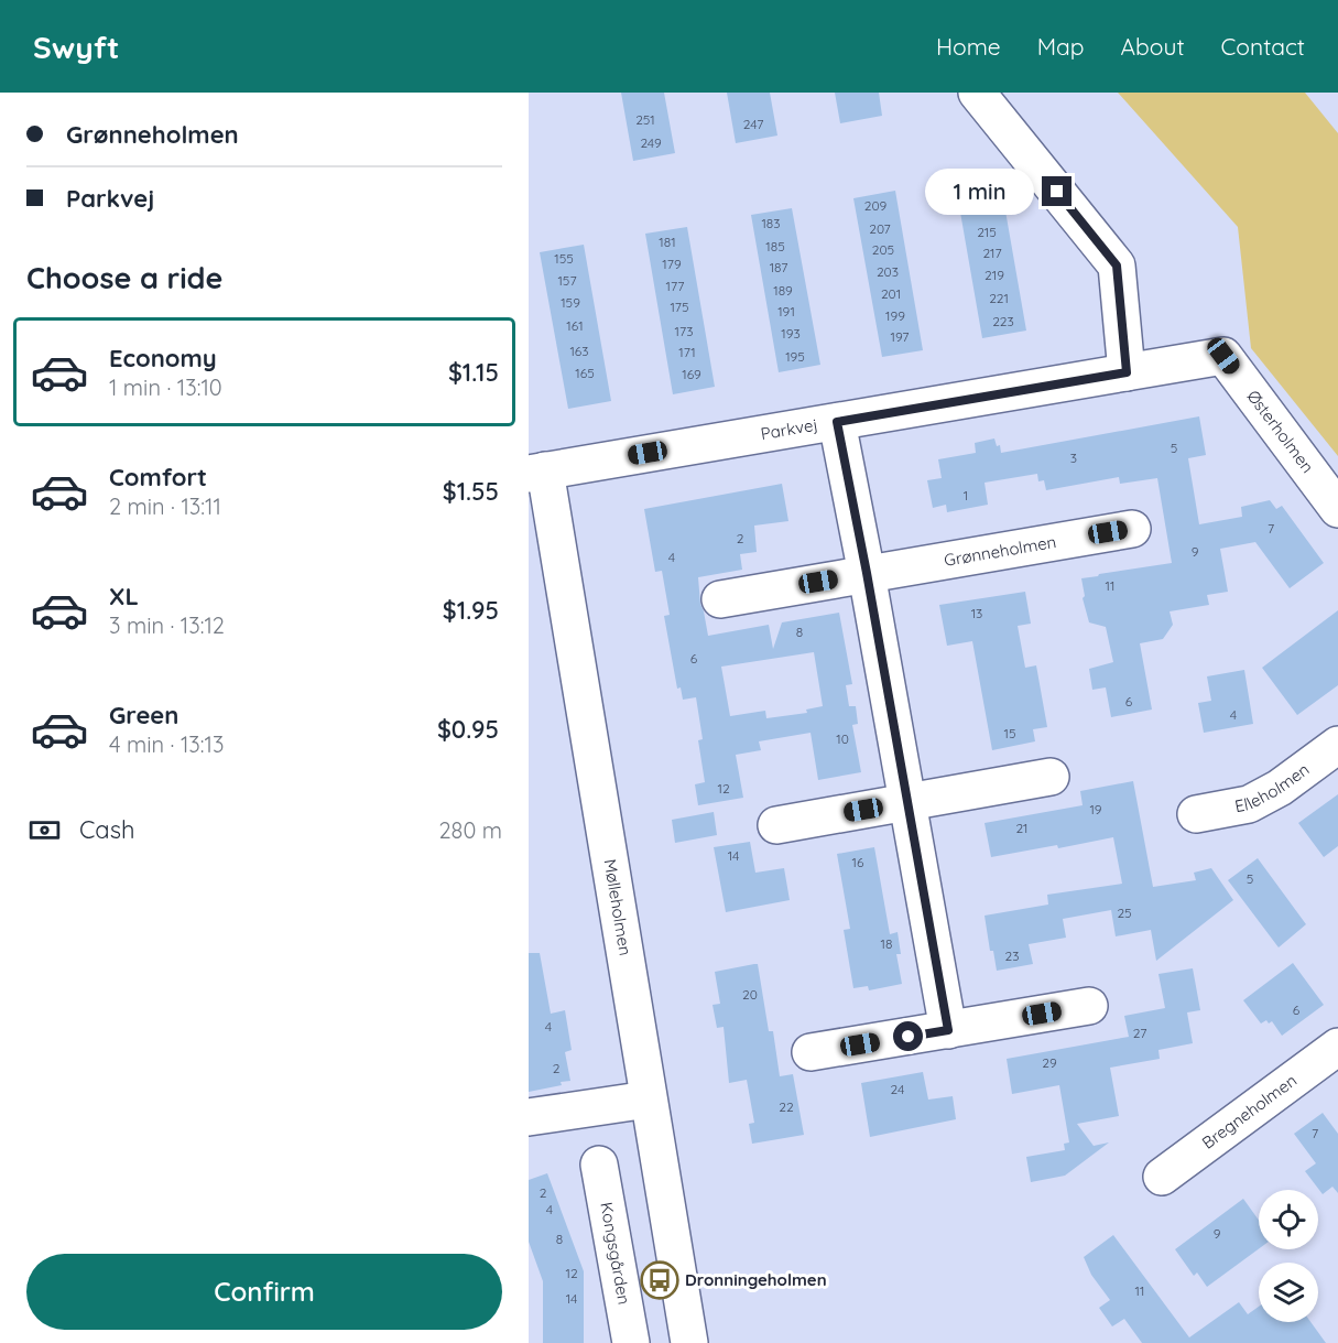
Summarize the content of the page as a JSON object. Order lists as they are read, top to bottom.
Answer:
{
  "streets": {
    "street": [
      "Parkvej",
      "Østerholmen",
      "Grønneholmen",
      "Elleholmen",
      "Mølleholmen",
      "Bregneholmen",
      "Kongsgården"
    ]
  },
  "crossings": [
    ["Parkvej", "Østerholmen"],
    ["Parkvej", "Mølleholmen"]
  ],
  "places": {
    "bus stop": ["Dronningeholmen"]
  },
  "house_numbers": [
    "251",
    "247",
    "249",
    "209",
    "183",
    "207",
    "215",
    "181",
    "185",
    "205",
    "217",
    "155",
    "179",
    "187",
    "203",
    "219",
    "157",
    "177",
    "189",
    "201",
    "221",
    "159",
    "175",
    "191",
    "199",
    "223",
    "161",
    "173",
    "193",
    "197",
    "163",
    "171",
    "195",
    "165",
    "169",
    "5",
    "3",
    "1",
    "7",
    "2",
    "9",
    "4",
    "11",
    "13",
    "8",
    "6",
    "6",
    "4",
    "15",
    "10",
    "12",
    "19",
    "21",
    "14",
    "16",
    "5",
    "25",
    "18",
    "23",
    "20",
    "6",
    "4",
    "27",
    "29",
    "2",
    "24",
    "22",
    "7",
    "2",
    "4",
    "9",
    "8",
    "12",
    "11",
    "14"
  ],
  "page": {
    "header": "Swyft",
    "nav": [
      "Home",
      "Map",
      "About",
      "Contact"
    ],
    "banner": ["Grønneholmen", "Parkvej"],
    "bubble": "1 min",
    "heading": "Choose a ride",
    "list": [
      {
        "name": "Economy",
        "note": "1 min · 13:10",
        "value": "$1.15"
      },
      {
        "name": "Comfort",
        "note": "2 min · 13:11",
        "value": "$1.55"
      },
      {
        "name": "XL",
        "note": "3 min · 13:12",
        "value": "$1.95"
      },
      {
        "name": "Green",
        "note": "4 min · 13:13",
        "value": "$0.95"
      }
    ],
    "pay": ["Cash", "280 m"],
    "buttons": "Confirm"
  }
}
